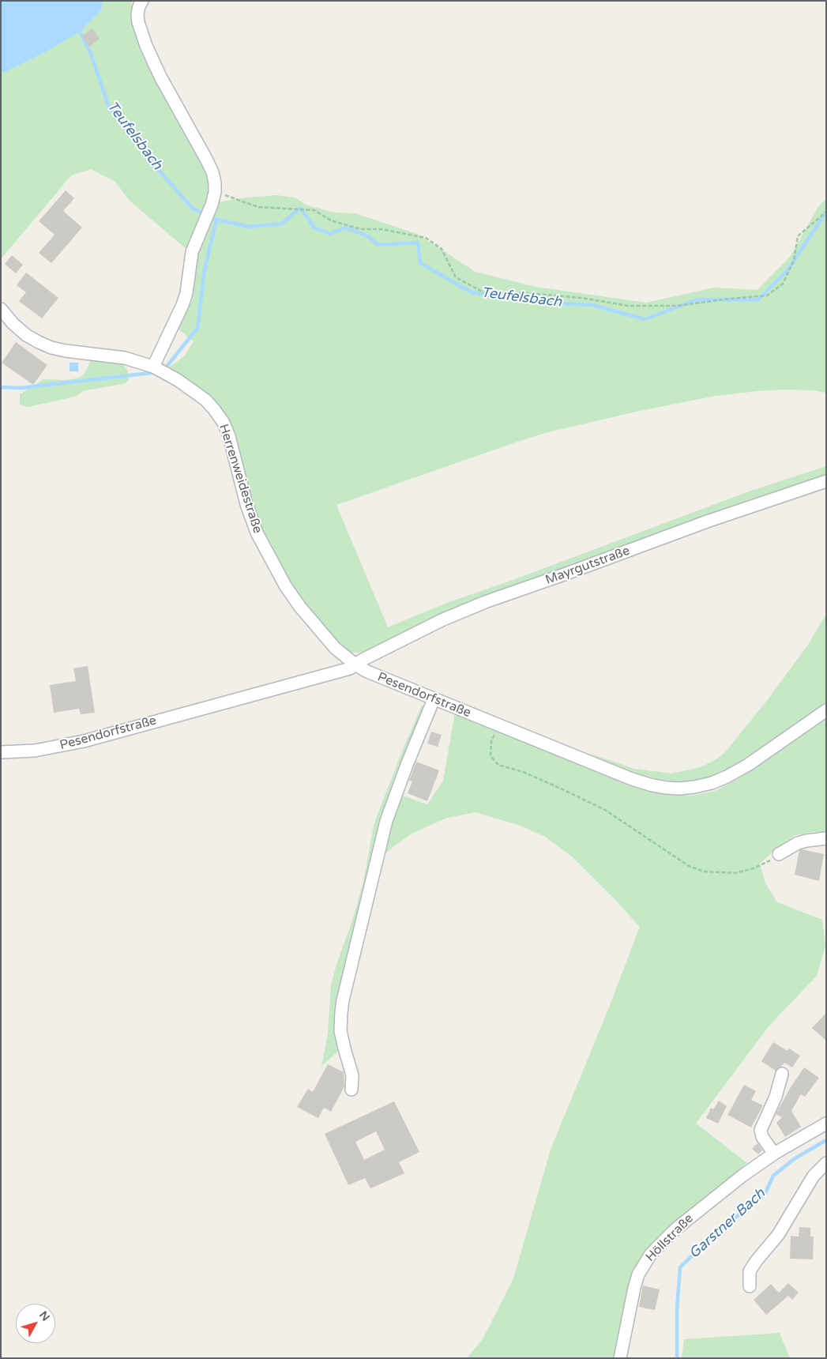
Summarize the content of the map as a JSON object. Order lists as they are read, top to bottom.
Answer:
{
  "streets": {
    "street": [
      "Herrenweidestraße",
      "Mayrgutstraße",
      "Pesendorfstraße",
      "Höllstraße"
    ]
  },
  "crossings": [
    ["Herrenweidestraße", "Mayrgutstraße"],
    ["Herrenweidestraße", "Pesendorfstraße"],
    ["Mayrgutstraße", "Pesendorfstraße"]
  ],
  "water": ["Teufelsbach", "Garstner Bach"],
  "north": "top right"
}
